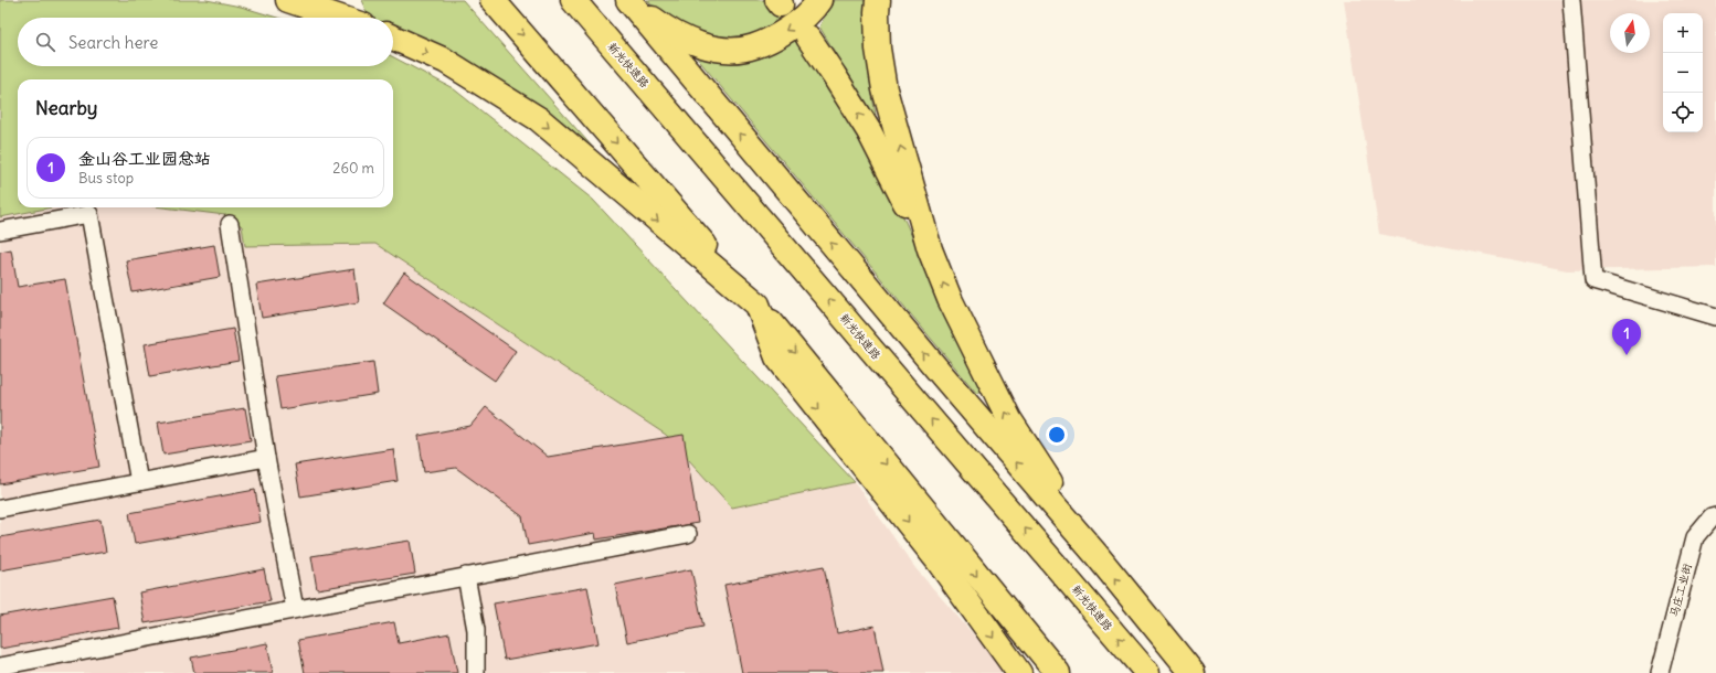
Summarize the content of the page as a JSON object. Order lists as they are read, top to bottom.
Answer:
{
  "streets": {
    "highway": ["新光快速路"],
    "street": ["马庄工业街"]
  },
  "north": "top",
  "page": {
    "map_buttons": ["+", "−"],
    "search": "Search here",
    "heading": "Nearby",
    "list": [
      {
        "mark": "1",
        "name": "金山谷工业园总站",
        "note": "Bus stop",
        "value": "260 m"
      }
    ],
    "pins": "1"
  }
}
